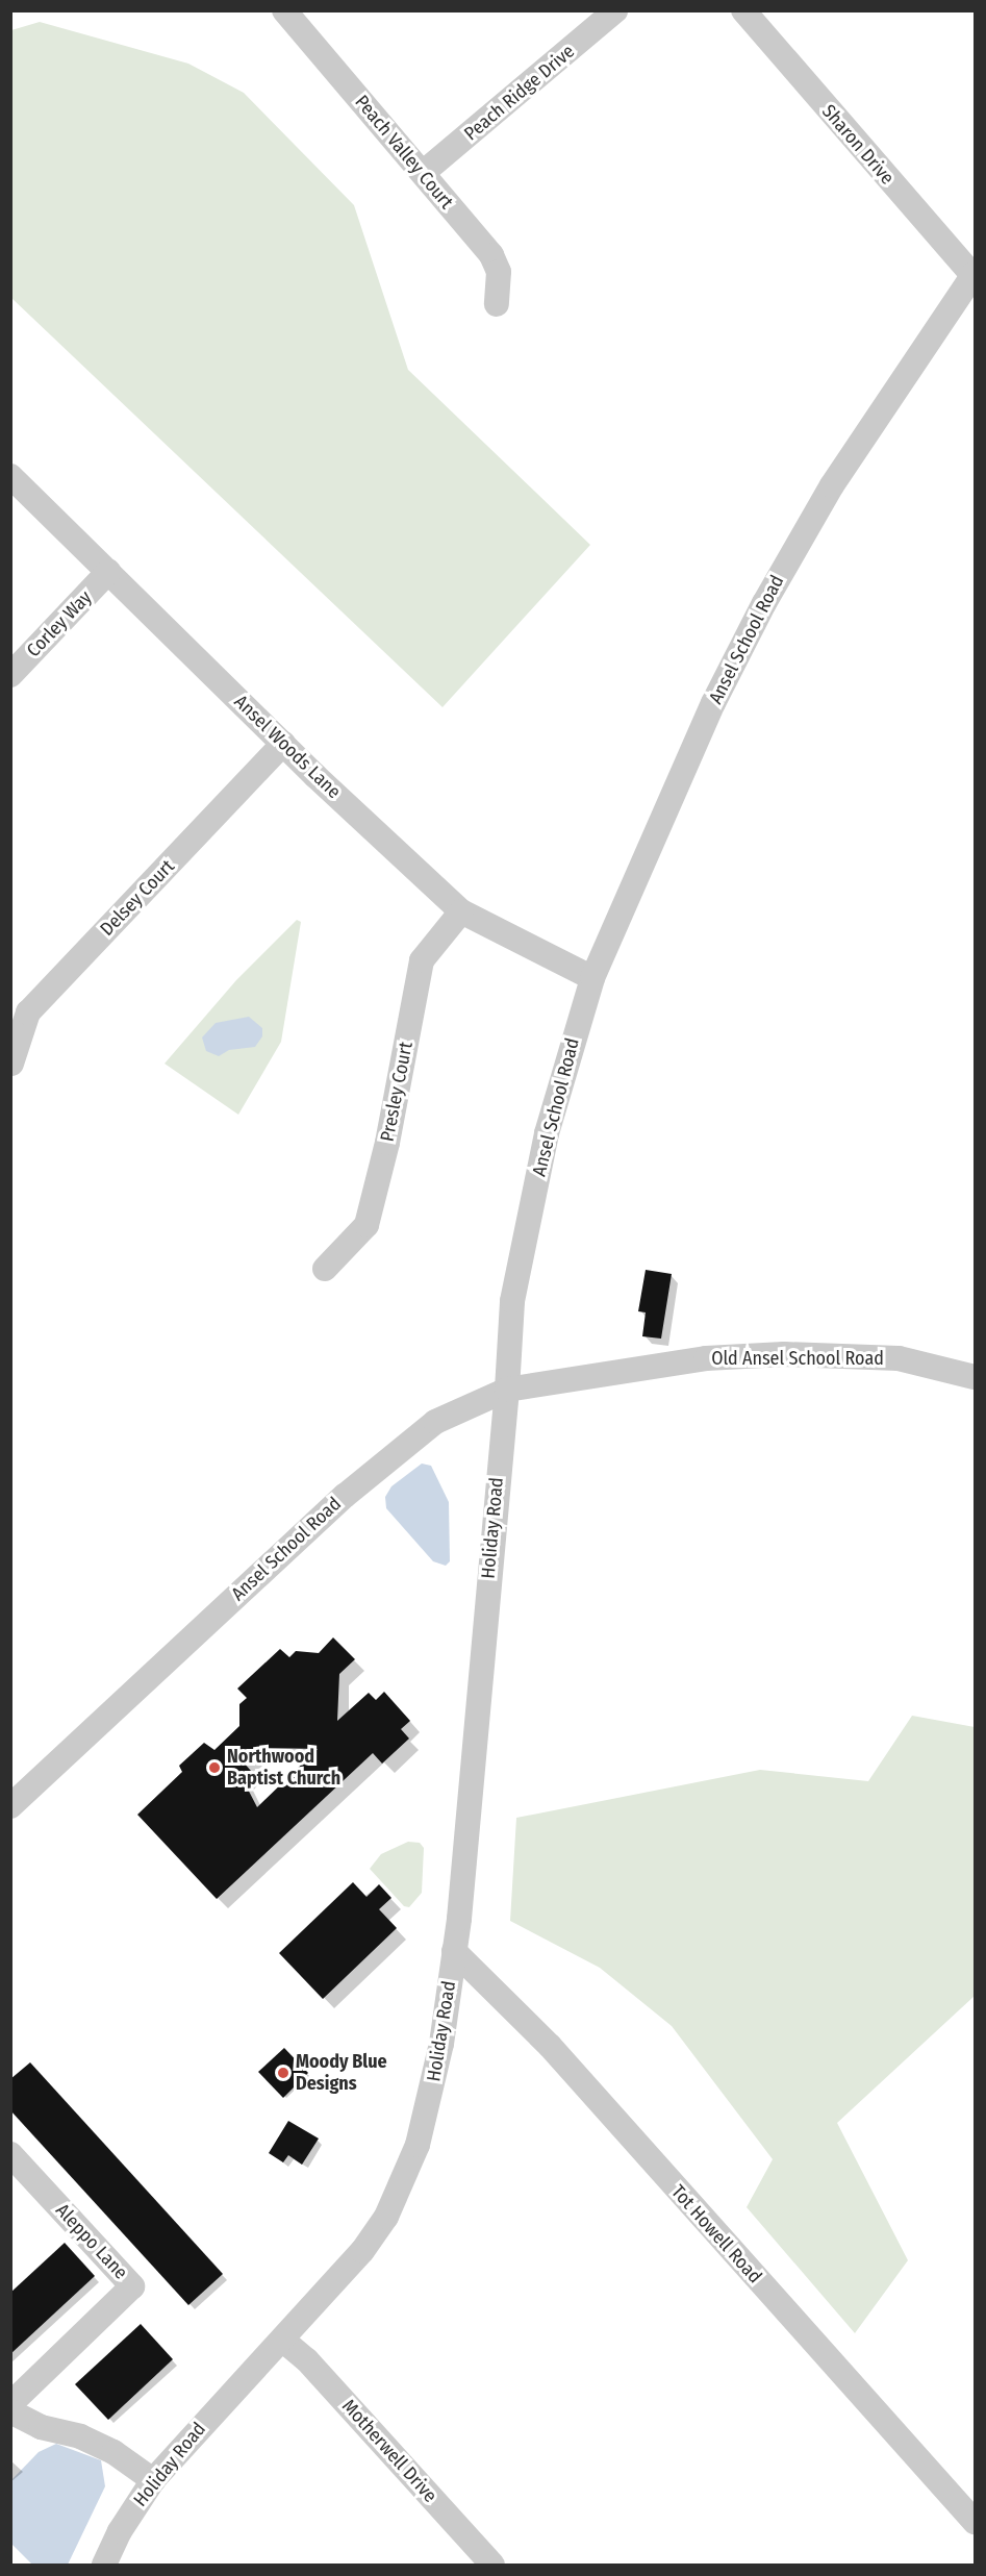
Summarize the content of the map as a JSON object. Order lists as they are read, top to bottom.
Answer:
{
  "streets": {
    "street": [
      "Peach Ridge Drive",
      "Sharon Drive",
      "Peach Valley Court",
      "Corley Way",
      "Ansel School Road",
      "Ansel Woods Lane",
      "Delsey Court",
      "Presley Court",
      "Old Ansel School Road",
      "Holiday Road",
      "Tot Howell Road",
      "Aleppo Lane",
      "Motherwell Drive"
    ]
  },
  "crossings": [
    ["Peach Ridge Drive", "Peach Valley Court"],
    ["Sharon Drive", "Ansel School Road"],
    ["Corley Way", "Ansel Woods Lane"],
    ["Ansel School Road", "Ansel Woods Lane"],
    ["Ansel School Road", "Old Ansel School Road"],
    ["Ansel School Road", "Holiday Road"],
    ["Ansel Woods Lane", "Delsey Court"],
    ["Ansel Woods Lane", "Presley Court"],
    ["Old Ansel School Road", "Holiday Road"],
    ["Holiday Road", "Tot Howell Road"],
    ["Holiday Road", "Motherwell Drive"]
  ],
  "places": ["Northwood Baptist Church", "Moody Blue Designs"]
}
